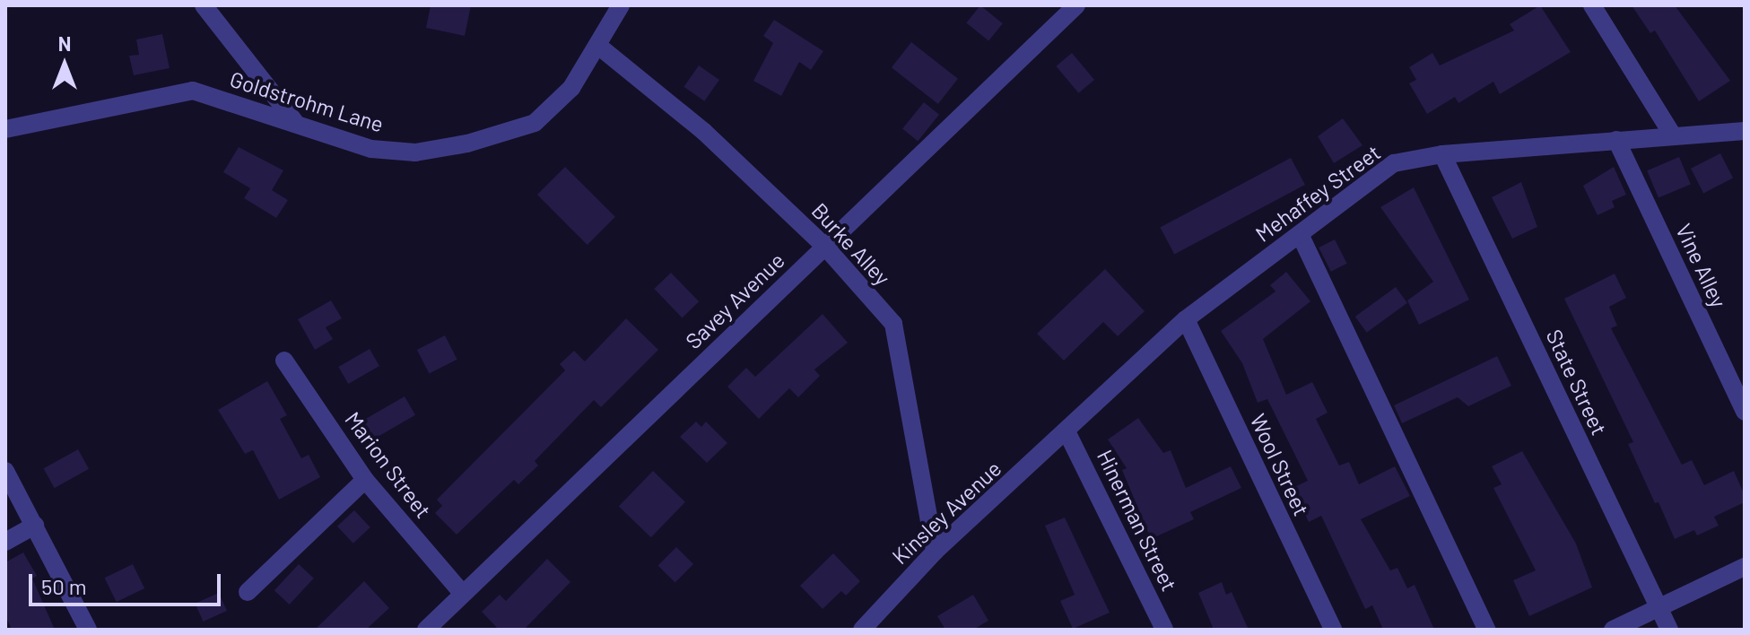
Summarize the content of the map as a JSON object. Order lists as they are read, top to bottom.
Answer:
{
  "streets": {
    "street": [
      "Goldstrohm Lane",
      "Mehaffey Street",
      "Burke Alley",
      "Vine Alley",
      "Savey Avenue",
      "State Street",
      "Marion Street",
      "Wool Street",
      "Kinsley Avenue",
      "Hinerman Street"
    ]
  },
  "crossings": [
    ["Goldstrohm Lane", "Burke Alley"],
    ["Mehaffey Street", "Vine Alley"],
    ["Mehaffey Street", "State Street"],
    ["Mehaffey Street", "Wool Street"],
    ["Mehaffey Street", "Kinsley Avenue"],
    ["Mehaffey Street", "Hinerman Street"],
    ["Burke Alley", "Savey Avenue"],
    ["Burke Alley", "Kinsley Avenue"],
    ["Savey Avenue", "Marion Street"],
    ["Kinsley Avenue", "Hinerman Street"]
  ],
  "scale_bar": "50 m",
  "north": "top"
}
